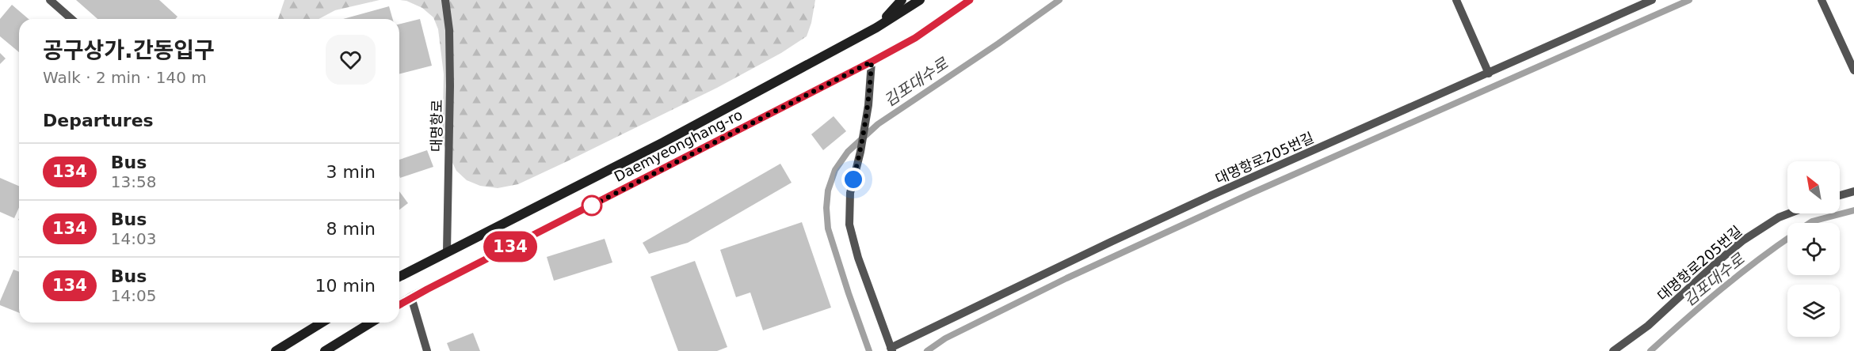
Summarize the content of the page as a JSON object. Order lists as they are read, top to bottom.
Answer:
{
  "streets": {
    "main road": ["Daemyeonghang-ro"],
    "lane": ["대명항로", "대명항로205번길"]
  },
  "crossings": [
    ["대명항로", "Daemyeonghang-ro"]
  ],
  "water": ["김포대수로"],
  "lines": ["bus line 134"],
  "north": "top left",
  "page": {
    "on_map": "134",
    "heading": [
      ["공구상가.간동입구", "Walk · 2 min · 140 m"],
      "Departures"
    ],
    "list": [
      {
        "mark": "134",
        "name": "Bus",
        "note": "13:58",
        "value": "3 min"
      },
      {
        "mark": "134",
        "name": "Bus",
        "note": "14:03",
        "value": "8 min"
      },
      {
        "mark": "134",
        "name": "Bus",
        "note": "14:05",
        "value": "10 min"
      }
    ]
  }
}
